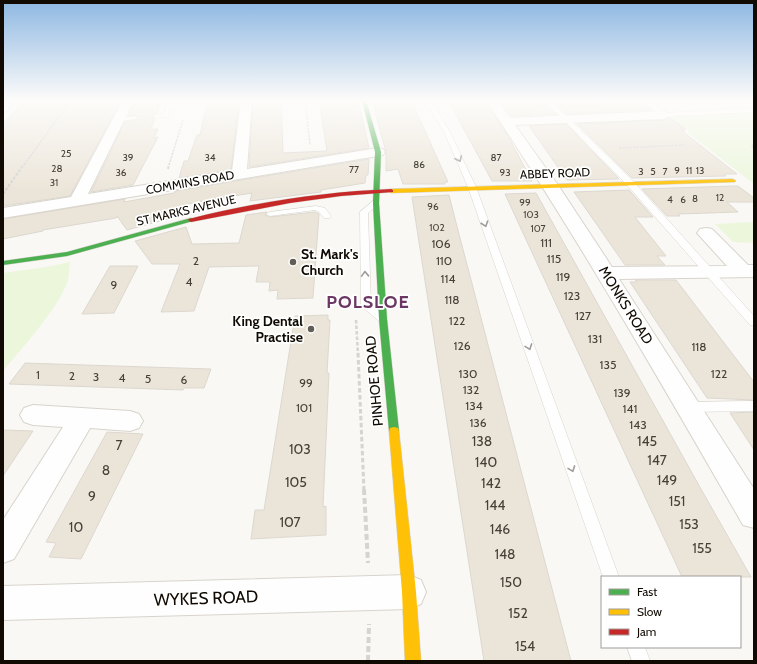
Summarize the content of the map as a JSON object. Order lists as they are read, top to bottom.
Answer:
{
  "streets": {
    "main road": ["ABBEY ROAD", "ST MARKS AVENUE", "PINHOE ROAD"],
    "street": ["COMMINS ROAD", "MONKS ROAD", "WYKES ROAD"]
  },
  "crossings": [
    ["ABBEY ROAD", "ST MARKS AVENUE"],
    ["ABBEY ROAD", "MONKS ROAD"],
    ["ABBEY ROAD", "PINHOE ROAD"],
    ["COMMINS ROAD", "PINHOE ROAD"],
    ["ST MARKS AVENUE", "PINHOE ROAD"],
    ["PINHOE ROAD", "WYKES ROAD"]
  ],
  "districts": ["POLSLOE"],
  "places": ["St. Mark's Church", "King Dental Practise"],
  "house_numbers": [
    "25",
    "39",
    "34",
    "87",
    "86",
    "28",
    "77",
    "9",
    "11",
    "13",
    "3",
    "5",
    "7",
    "36",
    "93",
    "31",
    "12",
    "8",
    "4",
    "6",
    "99",
    "96",
    "103",
    "102",
    "107",
    "111",
    "106",
    "115",
    "2",
    "110",
    "119",
    "114",
    "4",
    "9",
    "123",
    "118",
    "127",
    "122",
    "131",
    "126",
    "118",
    "135",
    "130",
    "122",
    "1",
    "2",
    "3",
    "4",
    "5",
    "6",
    "99",
    "132",
    "139",
    "134",
    "101",
    "141",
    "136",
    "143",
    "138",
    "145",
    "7",
    "103",
    "147",
    "140",
    "8",
    "149",
    "105",
    "142",
    "9",
    "151",
    "144",
    "107",
    "153",
    "10",
    "146",
    "155",
    "148",
    "150",
    "152",
    "154"
  ],
  "legend": ["Fast", "Slow", "Jam"]
}
